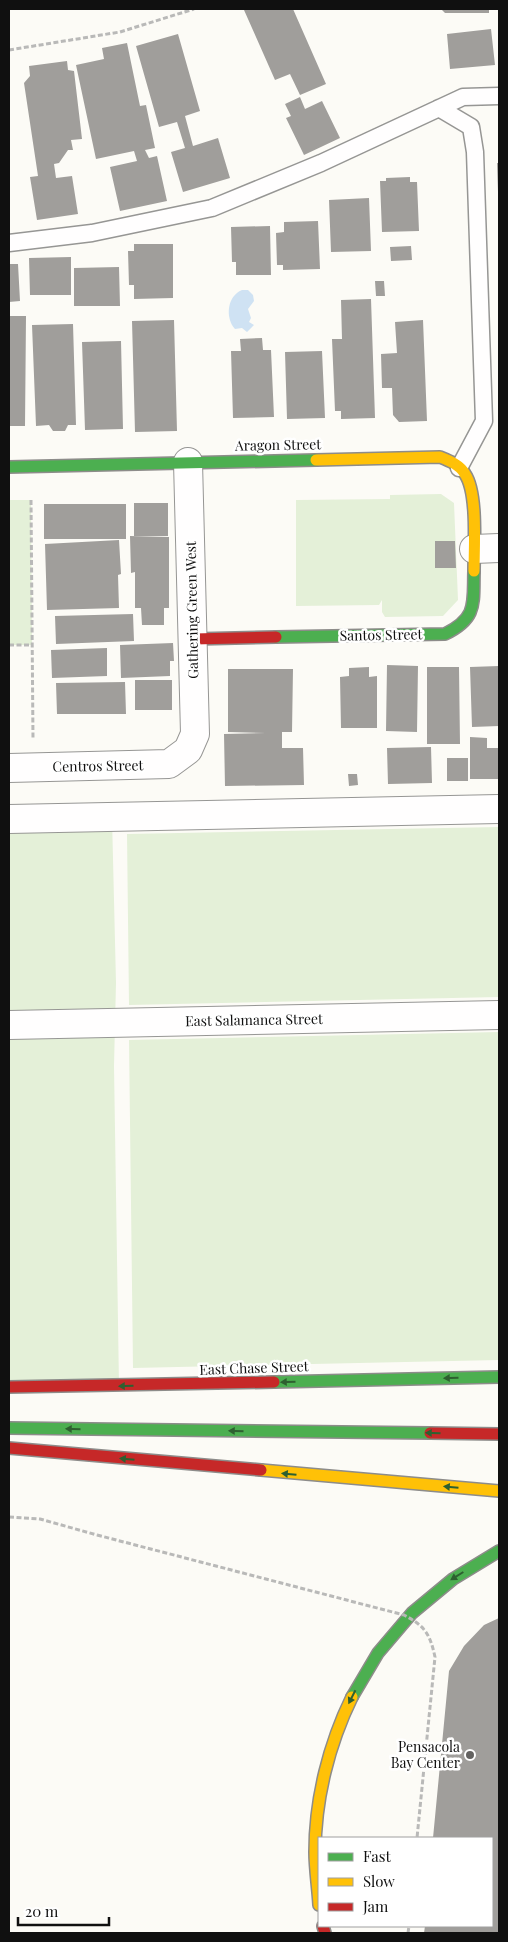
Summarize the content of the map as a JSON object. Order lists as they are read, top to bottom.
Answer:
{
  "streets": {
    "main road": ["Aragon Street", "Santos Street", "East Chase Street"],
    "street": ["Gathering Green West", "Centros Street", "East Salamanca Street"]
  },
  "crossings": [
    ["Aragon Street", "Gathering Green West"],
    ["Gathering Green West", "Santos Street"],
    ["Gathering Green West", "Centros Street"]
  ],
  "places": ["Pensacola Bay Center"],
  "legend": ["Fast", "Slow", "Jam"],
  "scale_bar": "20 m"
}
